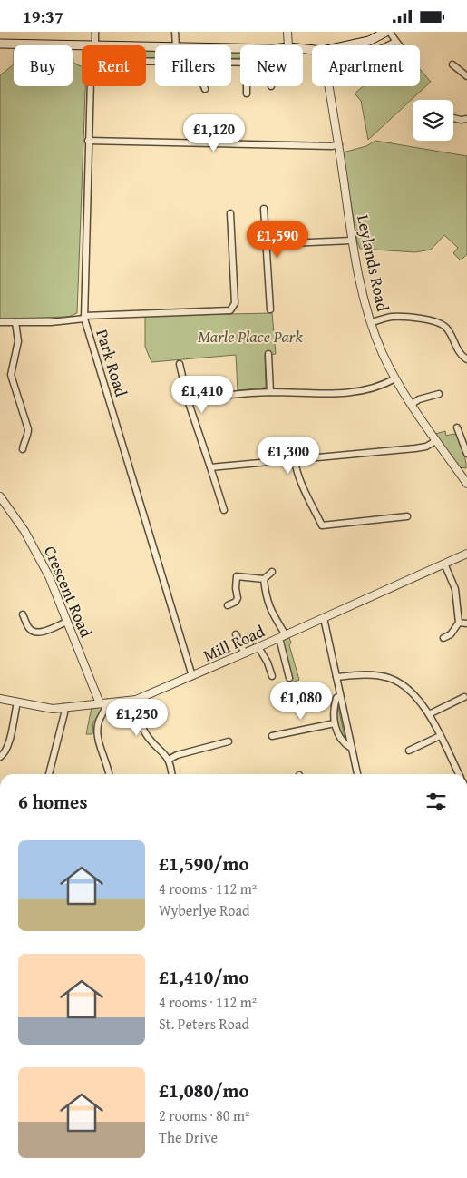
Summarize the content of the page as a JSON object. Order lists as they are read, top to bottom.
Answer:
{
  "streets": {
    "street": [
      "Leylands Road",
      "Park Road",
      "Crescent Road",
      "Mill Road"
    ]
  },
  "crossings": [
    ["Park Road", "Mill Road"],
    ["Crescent Road", "Mill Road"]
  ],
  "parks": ["Marle Place Park"],
  "page": {
    "status": "19:37",
    "chip": [
      "Buy",
      "Rent",
      "Filters",
      "New",
      "Apartment"
    ],
    "price": [
      "£1,120",
      "£1,590",
      "£1,410",
      "£1,300",
      "£1,080",
      "£1,250"
    ],
    "heading": "6 homes",
    "list": [
      {
        "name": "£1,590/mo",
        "note": "4 rooms · 112 m² · Wyberlye Road"
      },
      {
        "name": "£1,410/mo",
        "note": "4 rooms · 112 m² · St. Peters Road"
      },
      {
        "name": "£1,080/mo",
        "note": "2 rooms · 80 m² · The Drive"
      }
    ]
  }
}
